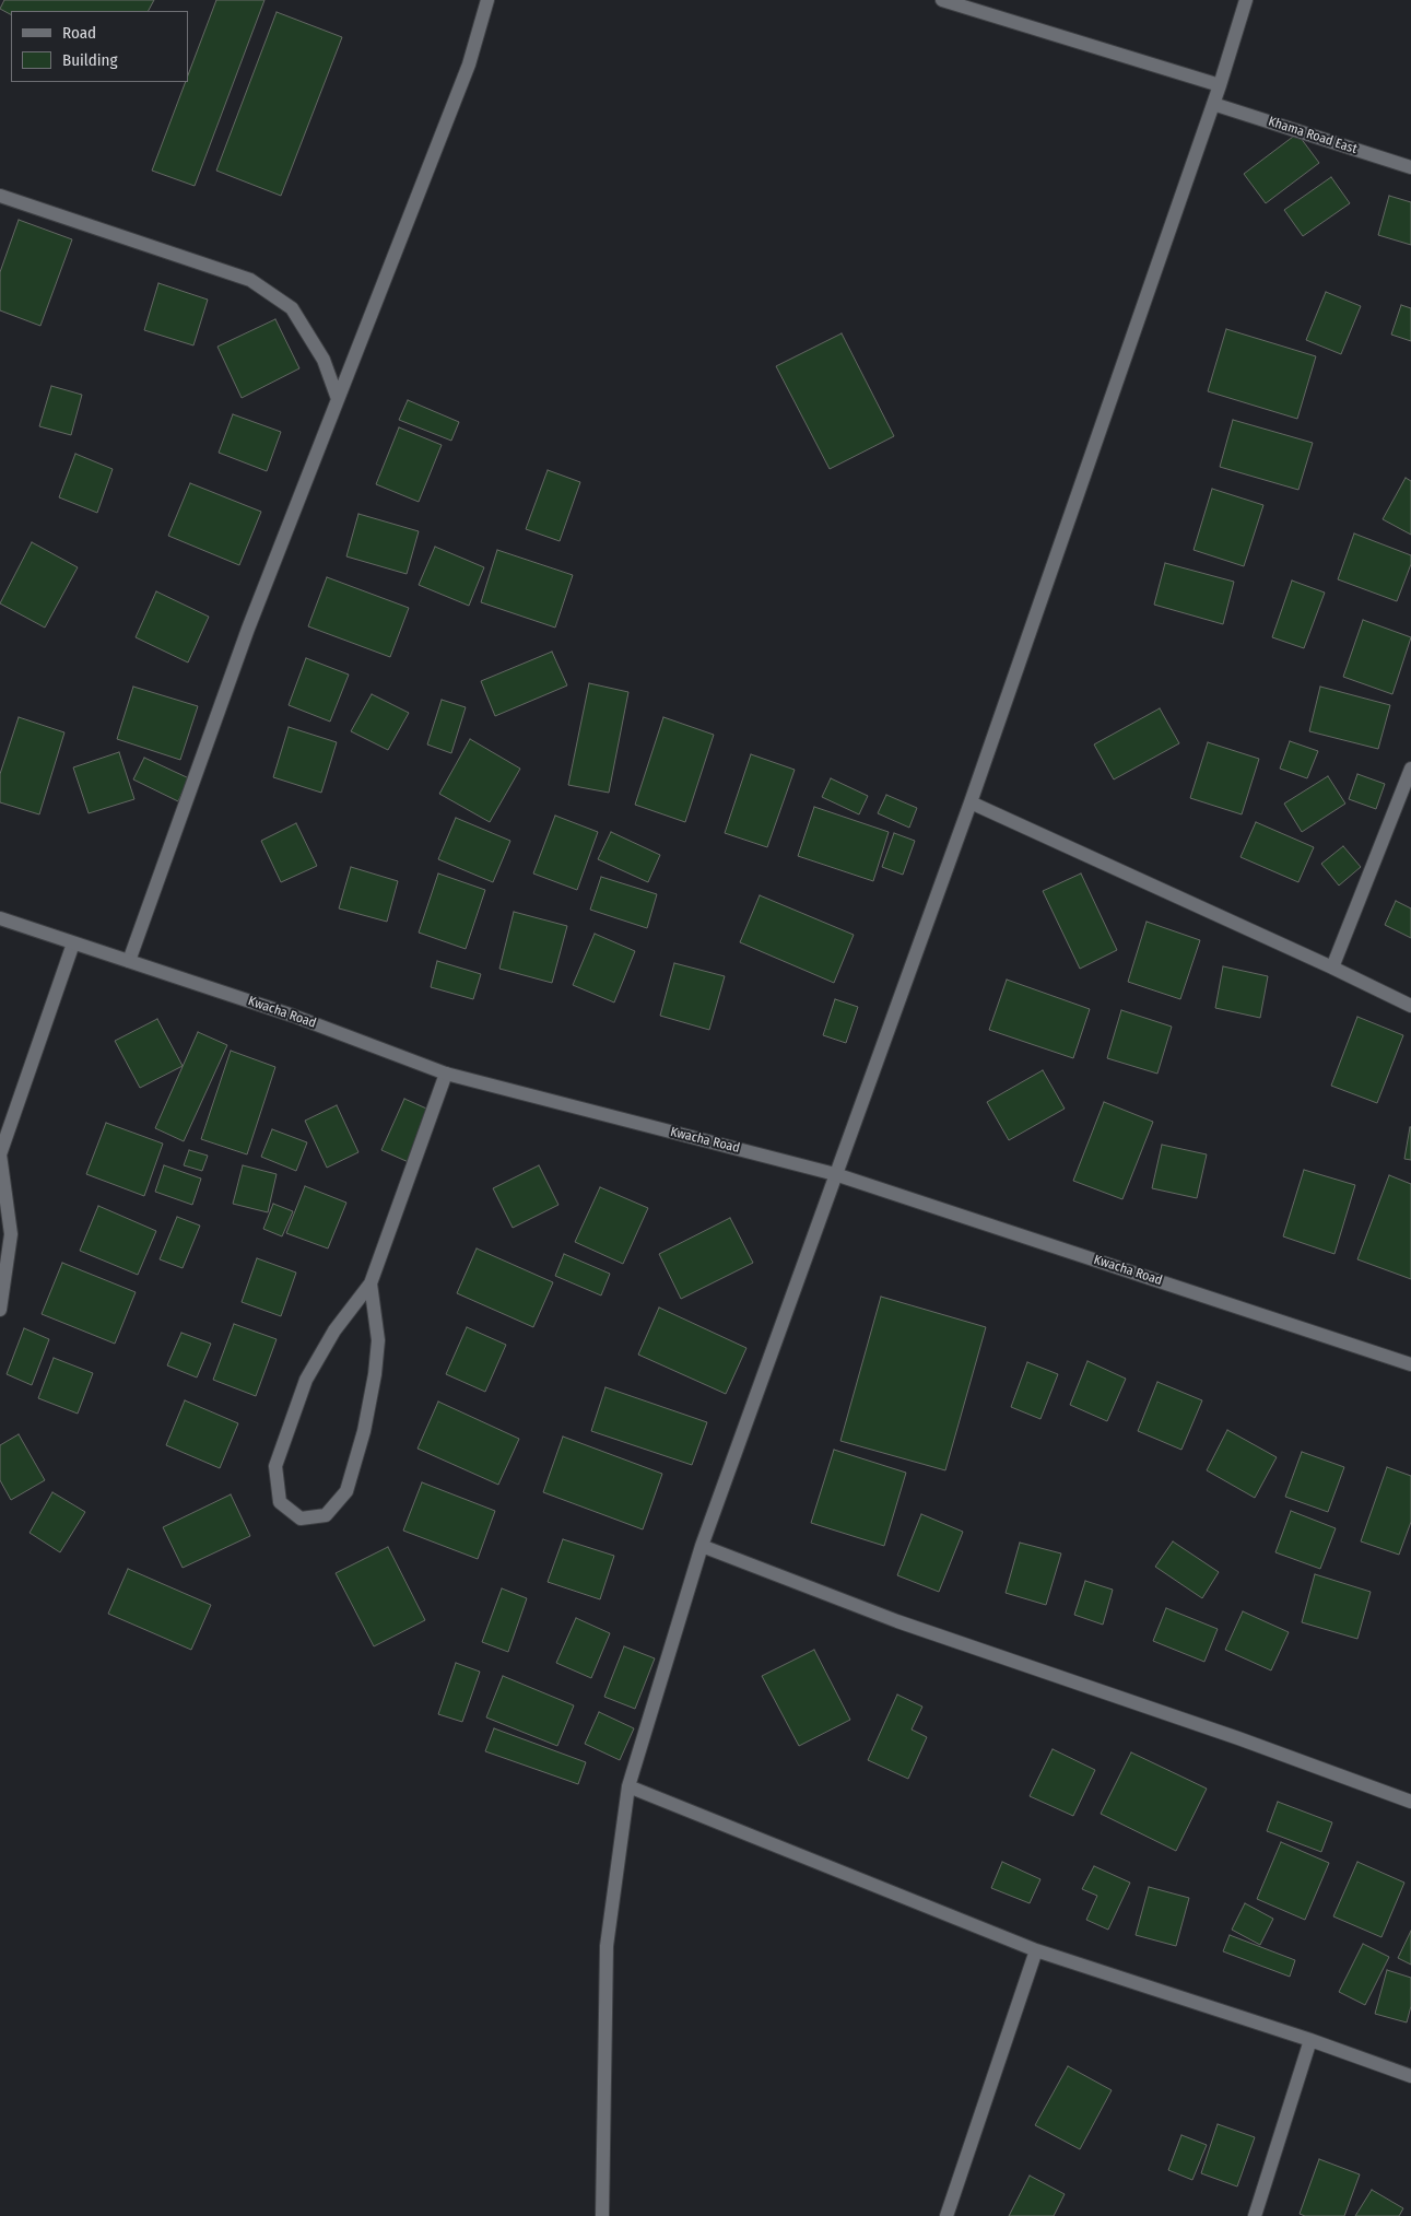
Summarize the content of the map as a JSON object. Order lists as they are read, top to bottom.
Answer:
{
  "streets": {
    "street": ["Khama Road East", "Kwacha Road"]
  },
  "legend": ["Road", "Building"]
}
